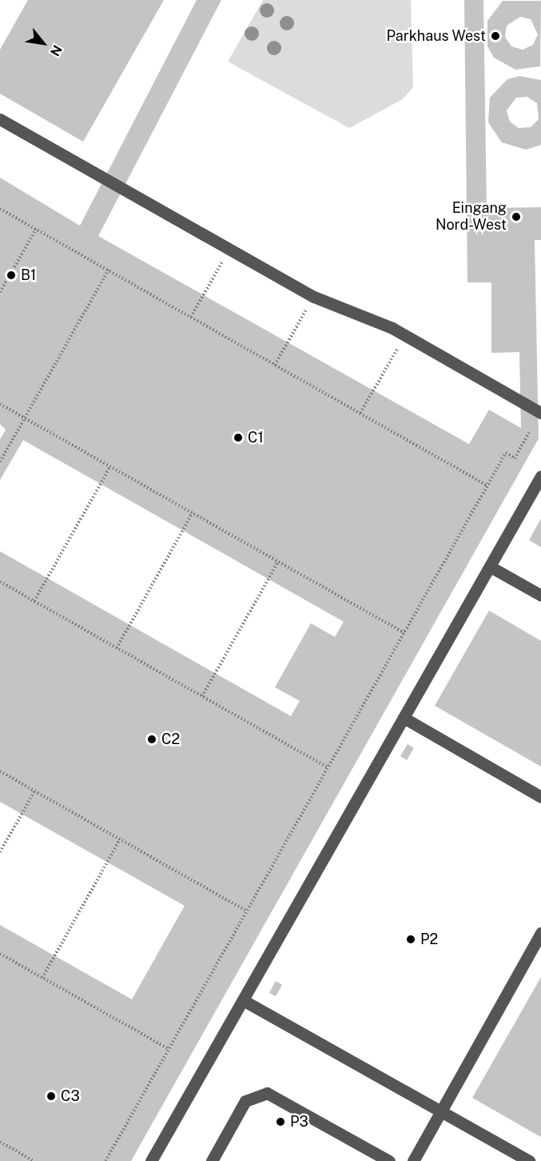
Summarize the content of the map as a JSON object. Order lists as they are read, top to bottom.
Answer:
{
  "places": [
    "Parkhaus West",
    "Eingang Nord-West",
    "B1",
    "C1",
    "C2",
    "P2",
    "C3",
    "P3"
  ],
  "north": "bottom right"
}
